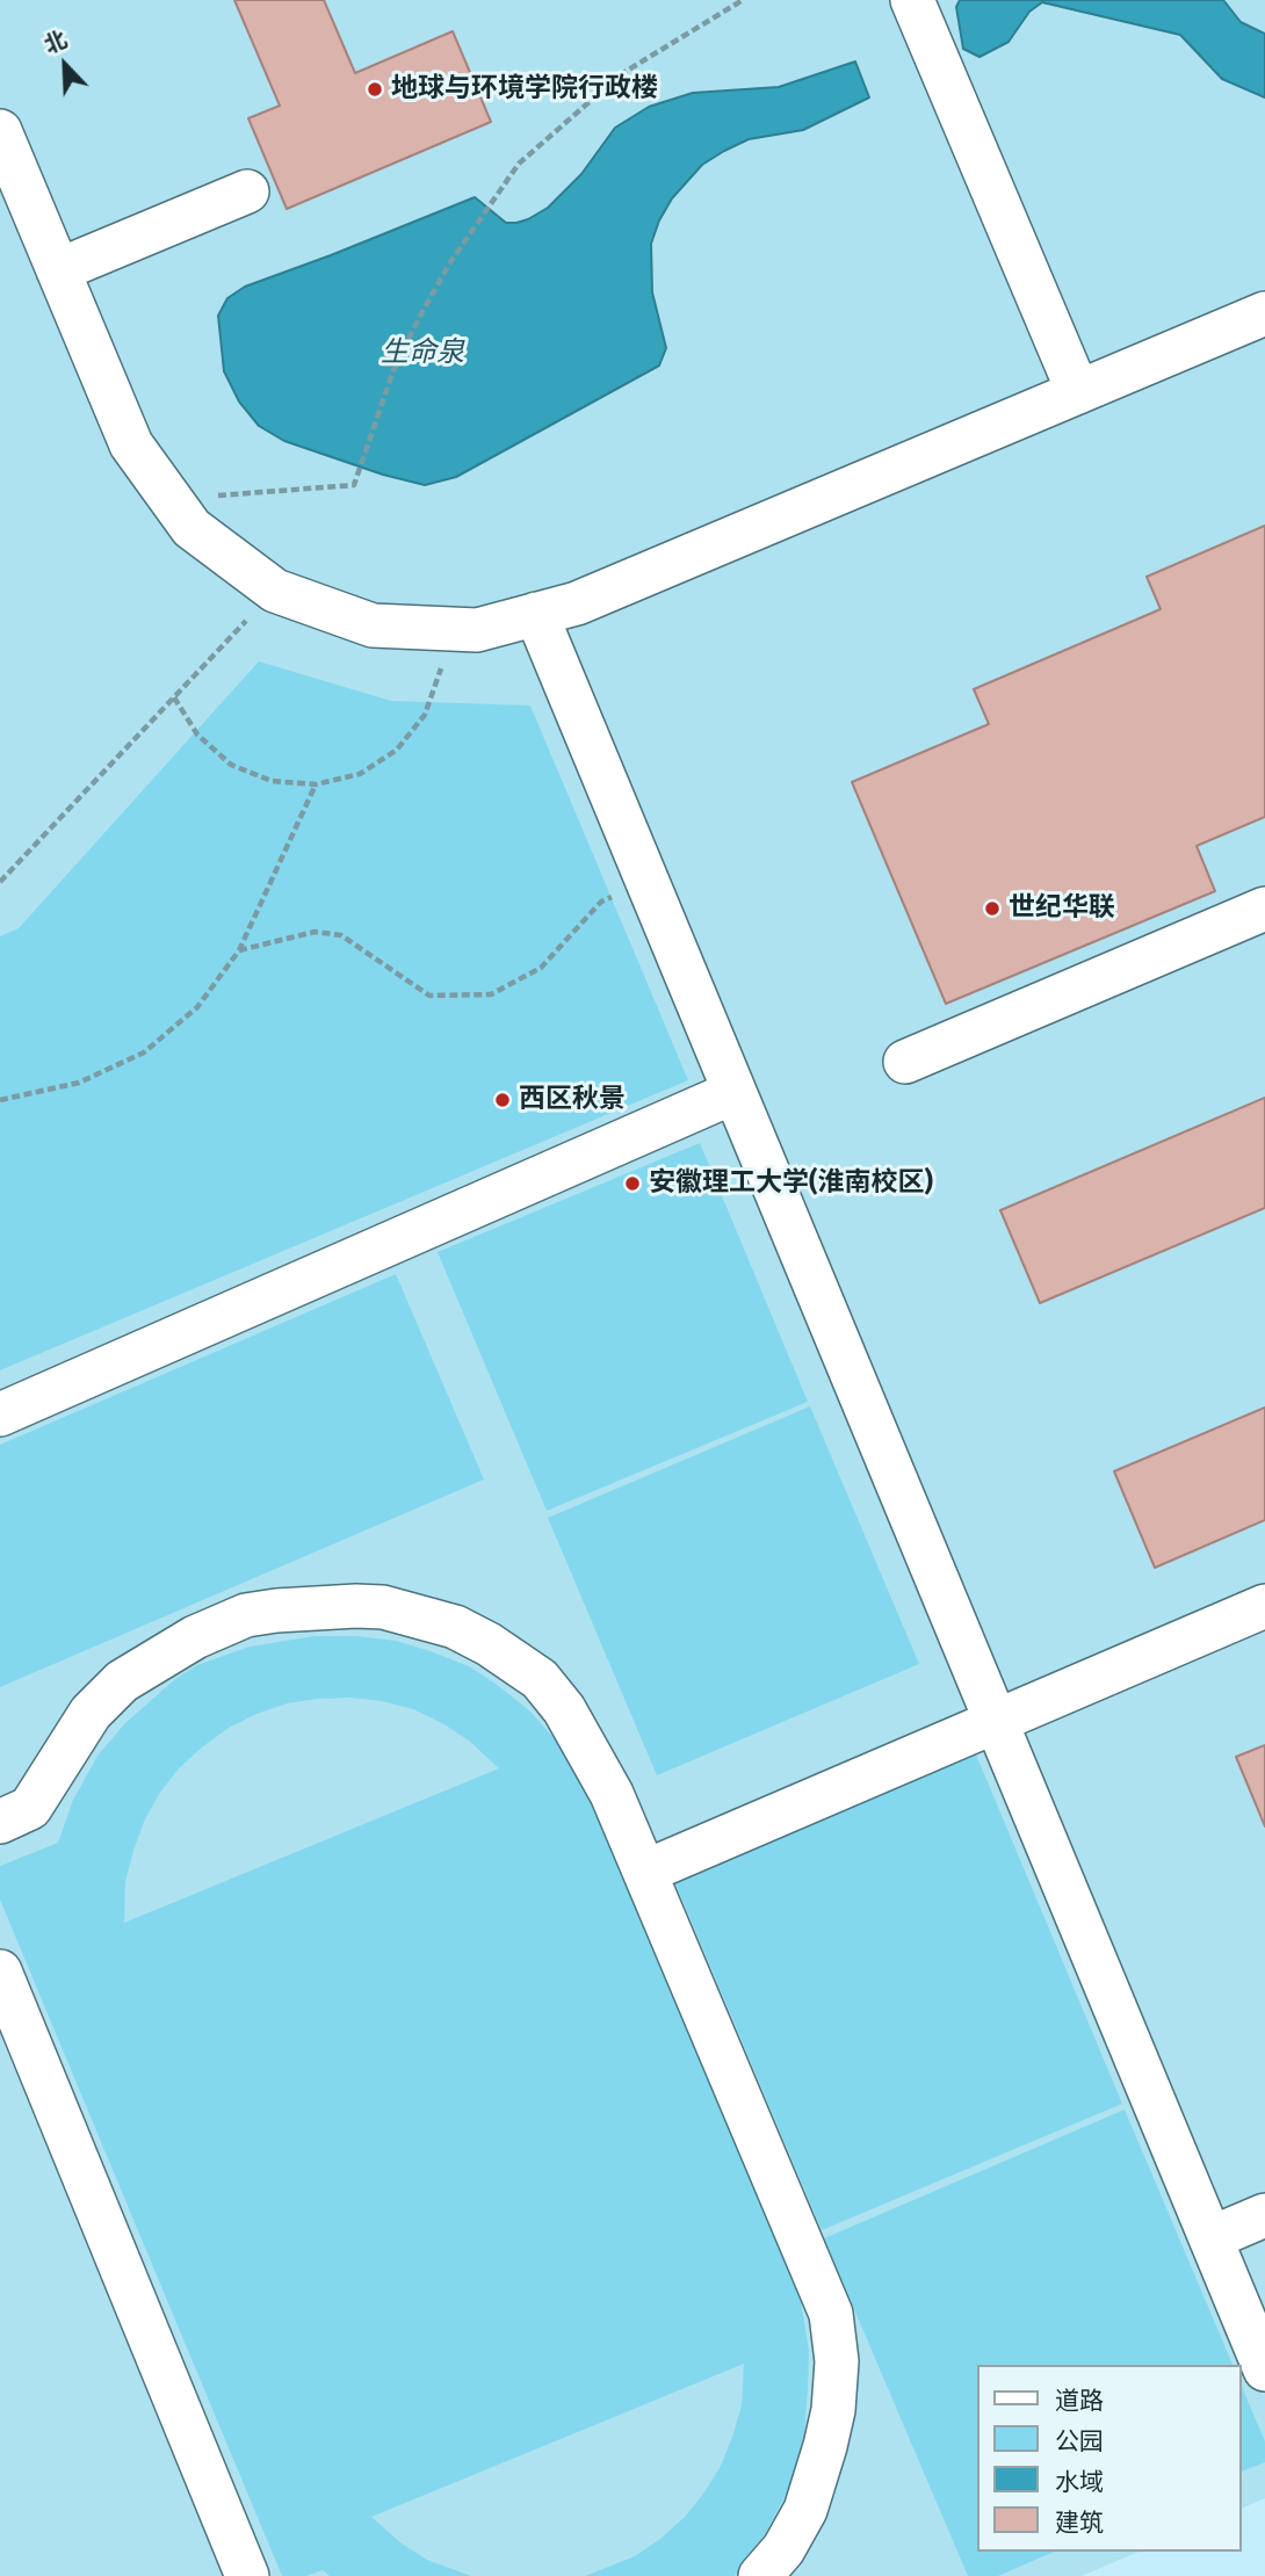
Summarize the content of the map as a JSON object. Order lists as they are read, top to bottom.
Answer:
{
  "water": ["生命泉"],
  "places": [
    "地球与环境学院行政楼",
    "世纪华联",
    "西区秋景",
    "安徽理工大学(淮南校区)"
  ],
  "legend": [
    "道路",
    "公园",
    "水域",
    "建筑"
  ],
  "north": "top left"
}
